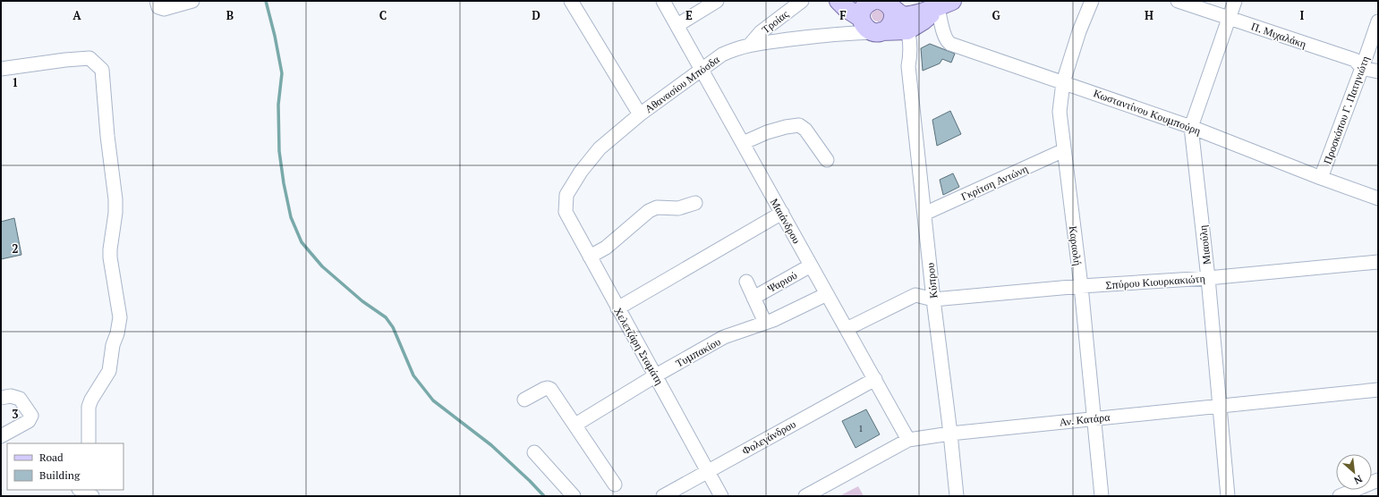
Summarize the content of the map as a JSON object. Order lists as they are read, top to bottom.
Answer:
{
  "streets": {
    "main road": ["Αθανασίου Μπόσδα", "Κύπρου"],
    "street": [
      "Τροίας",
      "Π. Μιχαλάκη",
      "Προσκόπου Γ. Πατηνιώτη",
      "Κωσταντίνου Κουμπούρη",
      "Γκρίτση Αντώνη",
      "Μαιάνδρου",
      "Μιαούλη",
      "Καραολή",
      "Ψαριού",
      "Σπύρου Κιουρκακιώτη",
      "Χελετζάρη Σταμάτη",
      "Τυμπακίου",
      "Αν. Κατάρα",
      "Φολεγάνδρου"
    ]
  },
  "crossings": [
    ["Τροίας", "Αθανασίου Μπόσδα"],
    ["Π. Μιχαλάκη", "Προσκόπου Γ. Πατηνιώτη"],
    ["Π. Μιχαλάκη", "Μιαούλη"],
    ["Αθανασίου Μπόσδα", "Κωσταντίνου Κουμπούρη"],
    ["Αθανασίου Μπόσδα", "Μαιάνδρου"],
    ["Αθανασίου Μπόσδα", "Κύπρου"],
    ["Αθανασίου Μπόσδα", "Χελετζάρη Σταμάτη"],
    ["Προσκόπου Γ. Πατηνιώτη", "Κωσταντίνου Κουμπούρη"],
    ["Κωσταντίνου Κουμπούρη", "Μιαούλη"],
    ["Κωσταντίνου Κουμπούρη", "Καραολή"],
    ["Γκρίτση Αντώνη", "Καραολή"],
    ["Γκρίτση Αντώνη", "Κύπρου"],
    ["Μαιάνδρου", "Ψαριού"],
    ["Μαιάνδρου", "Σπύρου Κιουρκακιώτη"],
    ["Μαιάνδρου", "Τυμπακίου"],
    ["Μαιάνδρου", "Αν. Κατάρα"],
    ["Μαιάνδρου", "Φολεγάνδρου"],
    ["Μιαούλη", "Σπύρου Κιουρκακιώτη"],
    ["Μιαούλη", "Αν. Κατάρα"],
    ["Καραολή", "Σπύρου Κιουρκακιώτη"],
    ["Καραολή", "Αν. Κατάρα"],
    ["Κύπρου", "Σπύρου Κιουρκακιώτη"],
    ["Κύπρου", "Αν. Κατάρα"],
    ["Χελετζάρη Σταμάτη", "Τυμπακίου"],
    ["Χελετζάρη Σταμάτη", "Φολεγάνδρου"]
  ],
  "house_numbers": ["1"],
  "legend": ["Road", "Building"],
  "north": "bottom right",
  "grid": {
    "columns": [
      "A",
      "B",
      "C",
      "D",
      "E",
      "F",
      "G",
      "H",
      "I"
    ],
    "rows": ["1", "2", "3"]
  }
}
